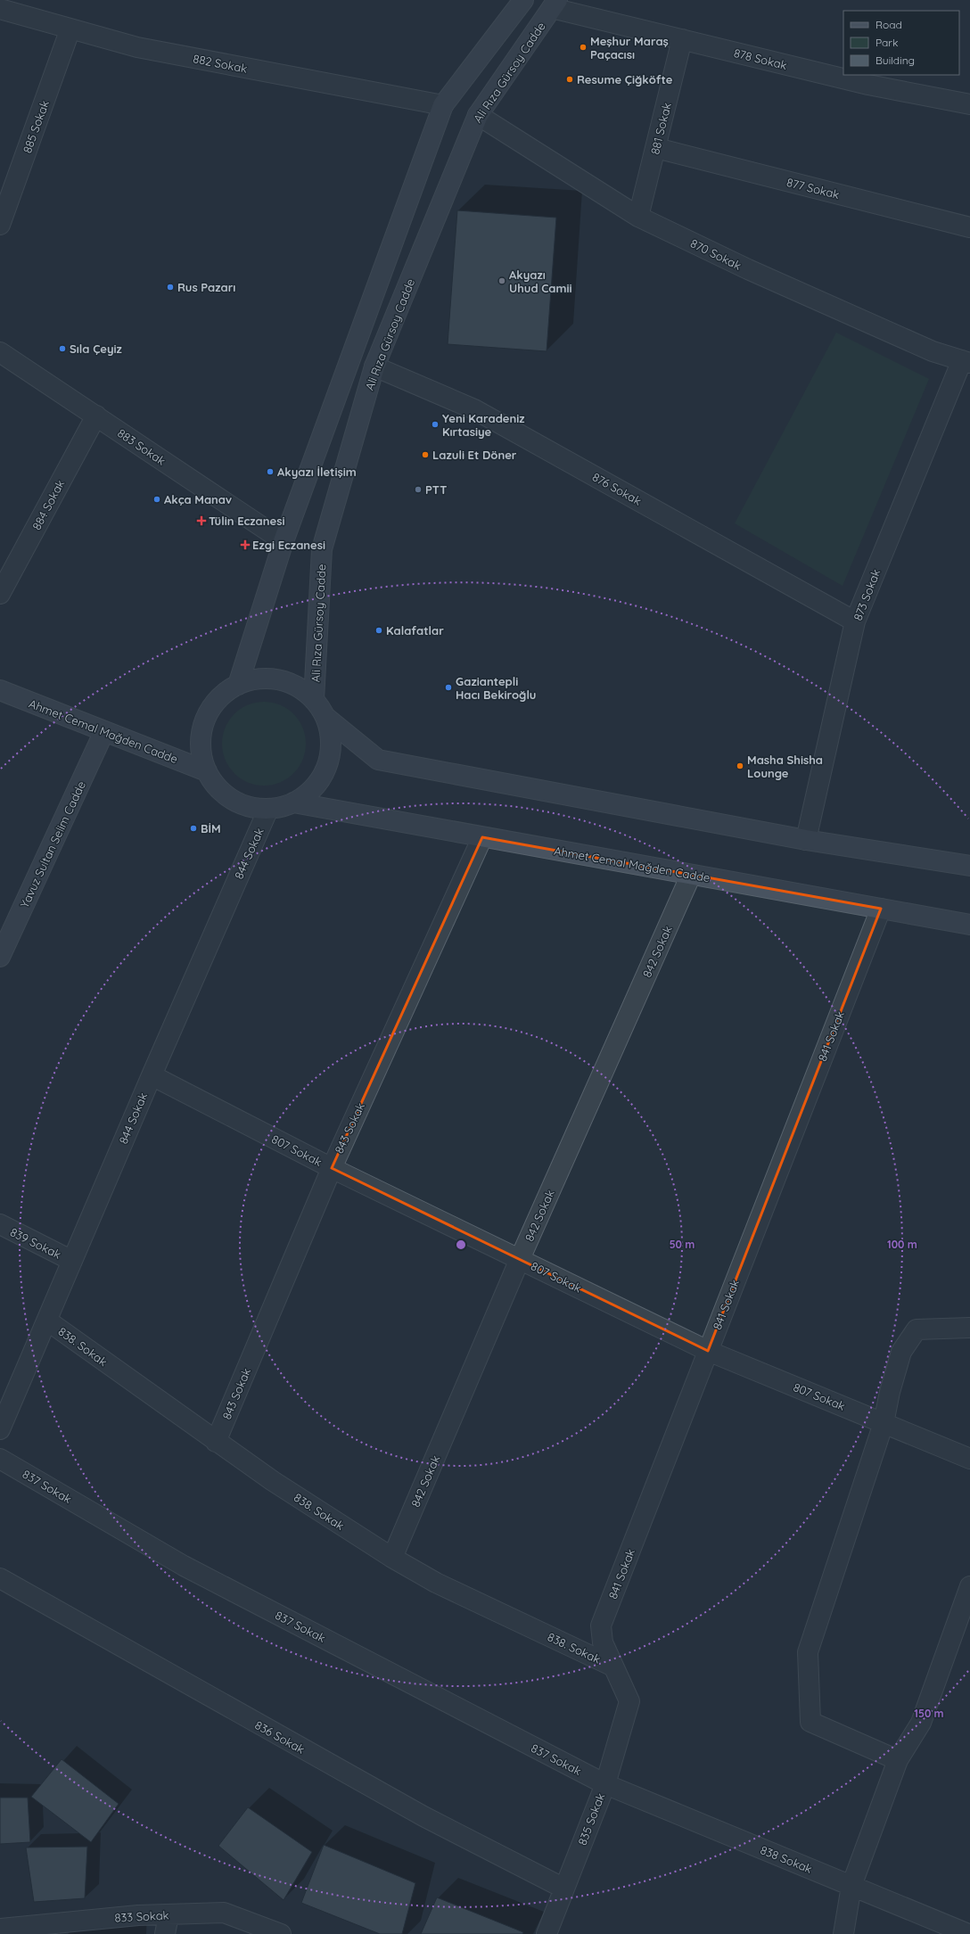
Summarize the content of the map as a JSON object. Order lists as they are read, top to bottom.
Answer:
{
  "streets": {
    "main road": ["Ali Rıza Gürsoy Cadde", "Ahmet Cemal Mağden Cadde", "Yavuz Sultan Selim Cadde"],
    "street": [
      "878 Sokak",
      "882 Sokak",
      "885 Sokak",
      "881 Sokak",
      "877 Sokak",
      "870 Sokak",
      "883 Sokak",
      "876 Sokak",
      "884 Sokak",
      "873 Sokak",
      "844 Sokak",
      "842 Sokak",
      "841 Sokak",
      "843 Sokak",
      "807 Sokak",
      "839 Sokak",
      "838. Sokak",
      "837 Sokak",
      "836 Sokak",
      "835 Sokak",
      "838 Sokak",
      "833 Sokak"
    ]
  },
  "crossings": [
    ["878 Sokak", "Ali Rıza Gürsoy Cadde"],
    ["878 Sokak", "881 Sokak"],
    ["882 Sokak", "885 Sokak"],
    ["Ali Rıza Gürsoy Cadde", "870 Sokak"],
    ["Ali Rıza Gürsoy Cadde", "876 Sokak"],
    ["881 Sokak", "877 Sokak"],
    ["881 Sokak", "870 Sokak"],
    ["870 Sokak", "873 Sokak"],
    ["883 Sokak", "884 Sokak"],
    ["876 Sokak", "873 Sokak"],
    ["Ahmet Cemal Mağden Cadde", "Yavuz Sultan Selim Cadde"],
    ["Ahmet Cemal Mağden Cadde", "842 Sokak"],
    ["Ahmet Cemal Mağden Cadde", "841 Sokak"],
    ["Ahmet Cemal Mağden Cadde", "843 Sokak"],
    ["844 Sokak", "807 Sokak"],
    ["844 Sokak", "839 Sokak"],
    ["844 Sokak", "838. Sokak"],
    ["842 Sokak", "807 Sokak"],
    ["842 Sokak", "838. Sokak"],
    ["841 Sokak", "807 Sokak"],
    ["841 Sokak", "838. Sokak"],
    ["841 Sokak", "835 Sokak"],
    ["843 Sokak", "807 Sokak"],
    ["843 Sokak", "838. Sokak"],
    ["837 Sokak", "835 Sokak"],
    ["837 Sokak", "838 Sokak"],
    ["836 Sokak", "835 Sokak"],
    ["835 Sokak", "838 Sokak"]
  ],
  "places": {
    "other": [
      "Meşhur Maraş Paçacısı",
      "Resume Çiğköfte",
      "Akyazı Uhud Camii",
      "Rus Pazarı",
      "Sıla Çeyiz",
      "Yeni Karadeniz Kırtasiye",
      "Lazuli Et Döner",
      "Akyazı İletişim",
      "PTT",
      "Akça Manav",
      "Kalafatlar",
      "Gaziantepli Hacı Bekiroğlu",
      "Masha Shisha Lounge",
      "BİM"
    ],
    "health": ["Tülin Eczanesi", "Ezgi Eczanesi"]
  },
  "legend": ["Road", "Park", "Building"],
  "rings": ["50 m", "100 m", "150 m"]
}
